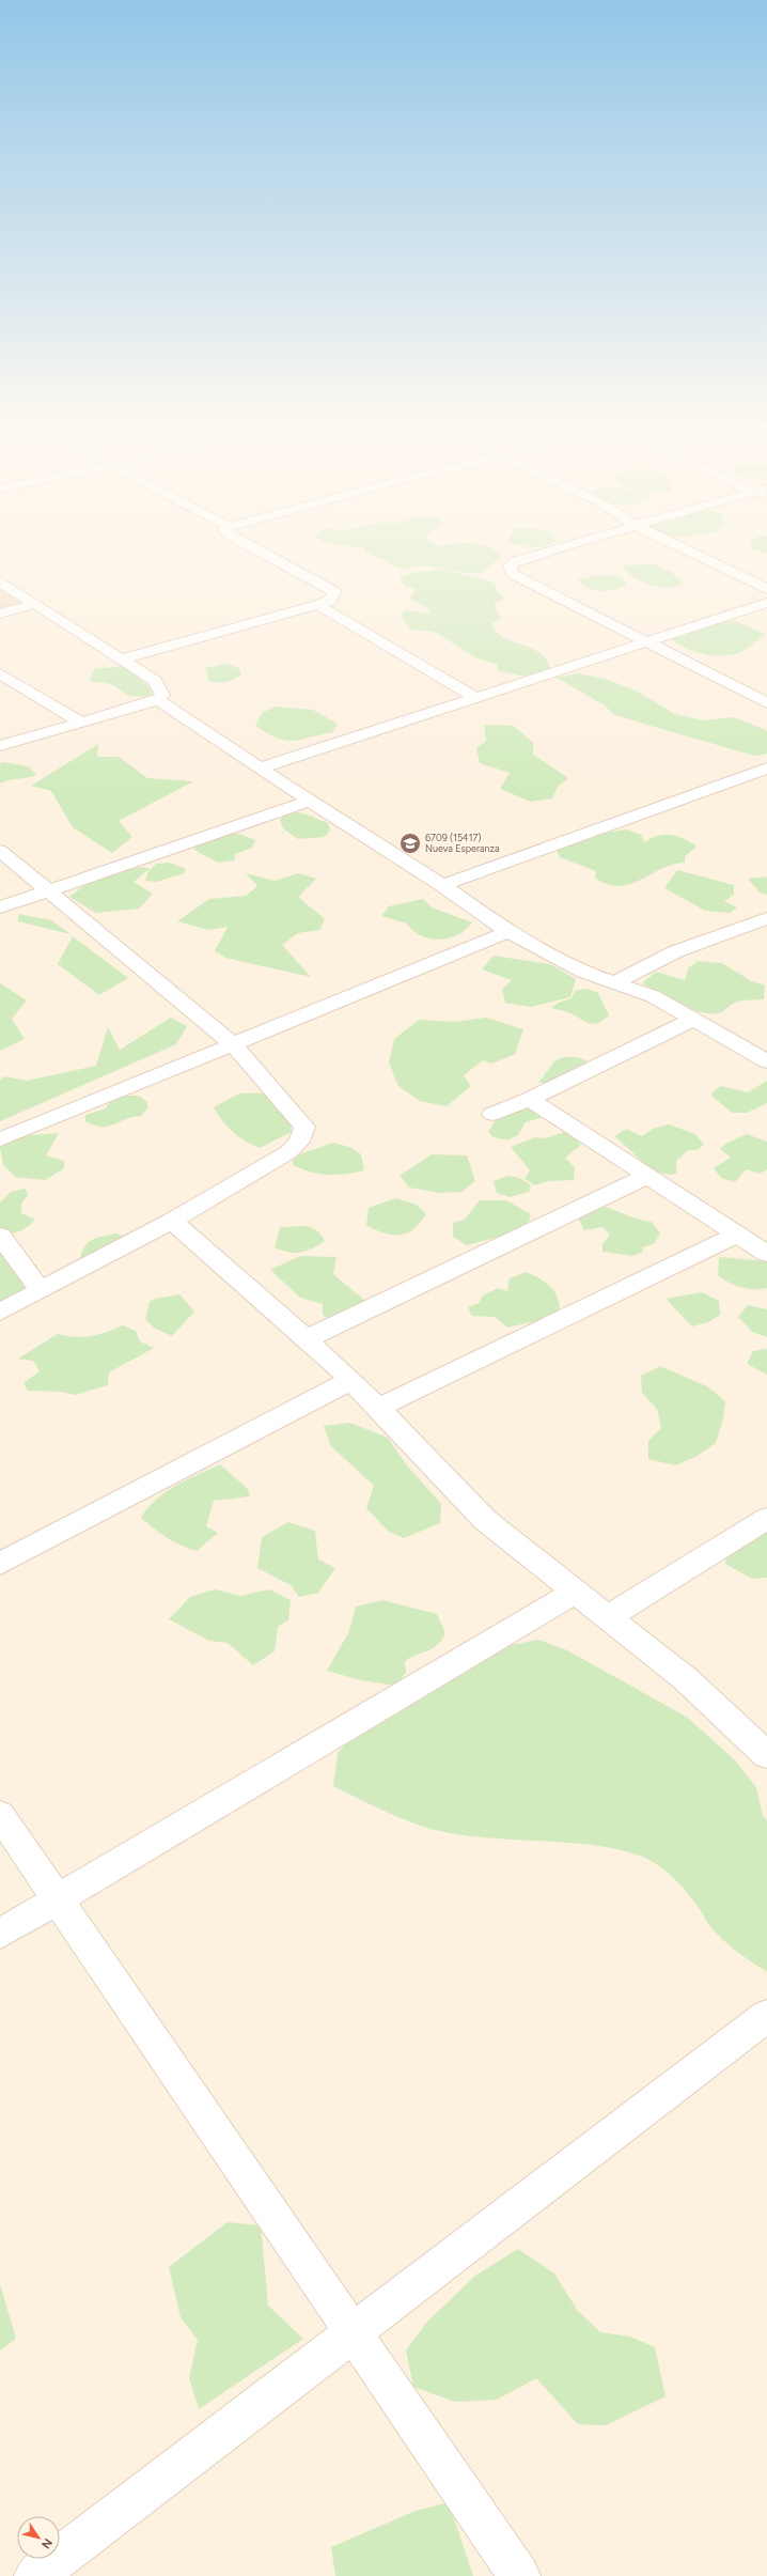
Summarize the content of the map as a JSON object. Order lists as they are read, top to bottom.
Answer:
{
  "places": {
    "school or university": ["6709 (15417) Nueva Esperanza"]
  },
  "north": "bottom right"
}
